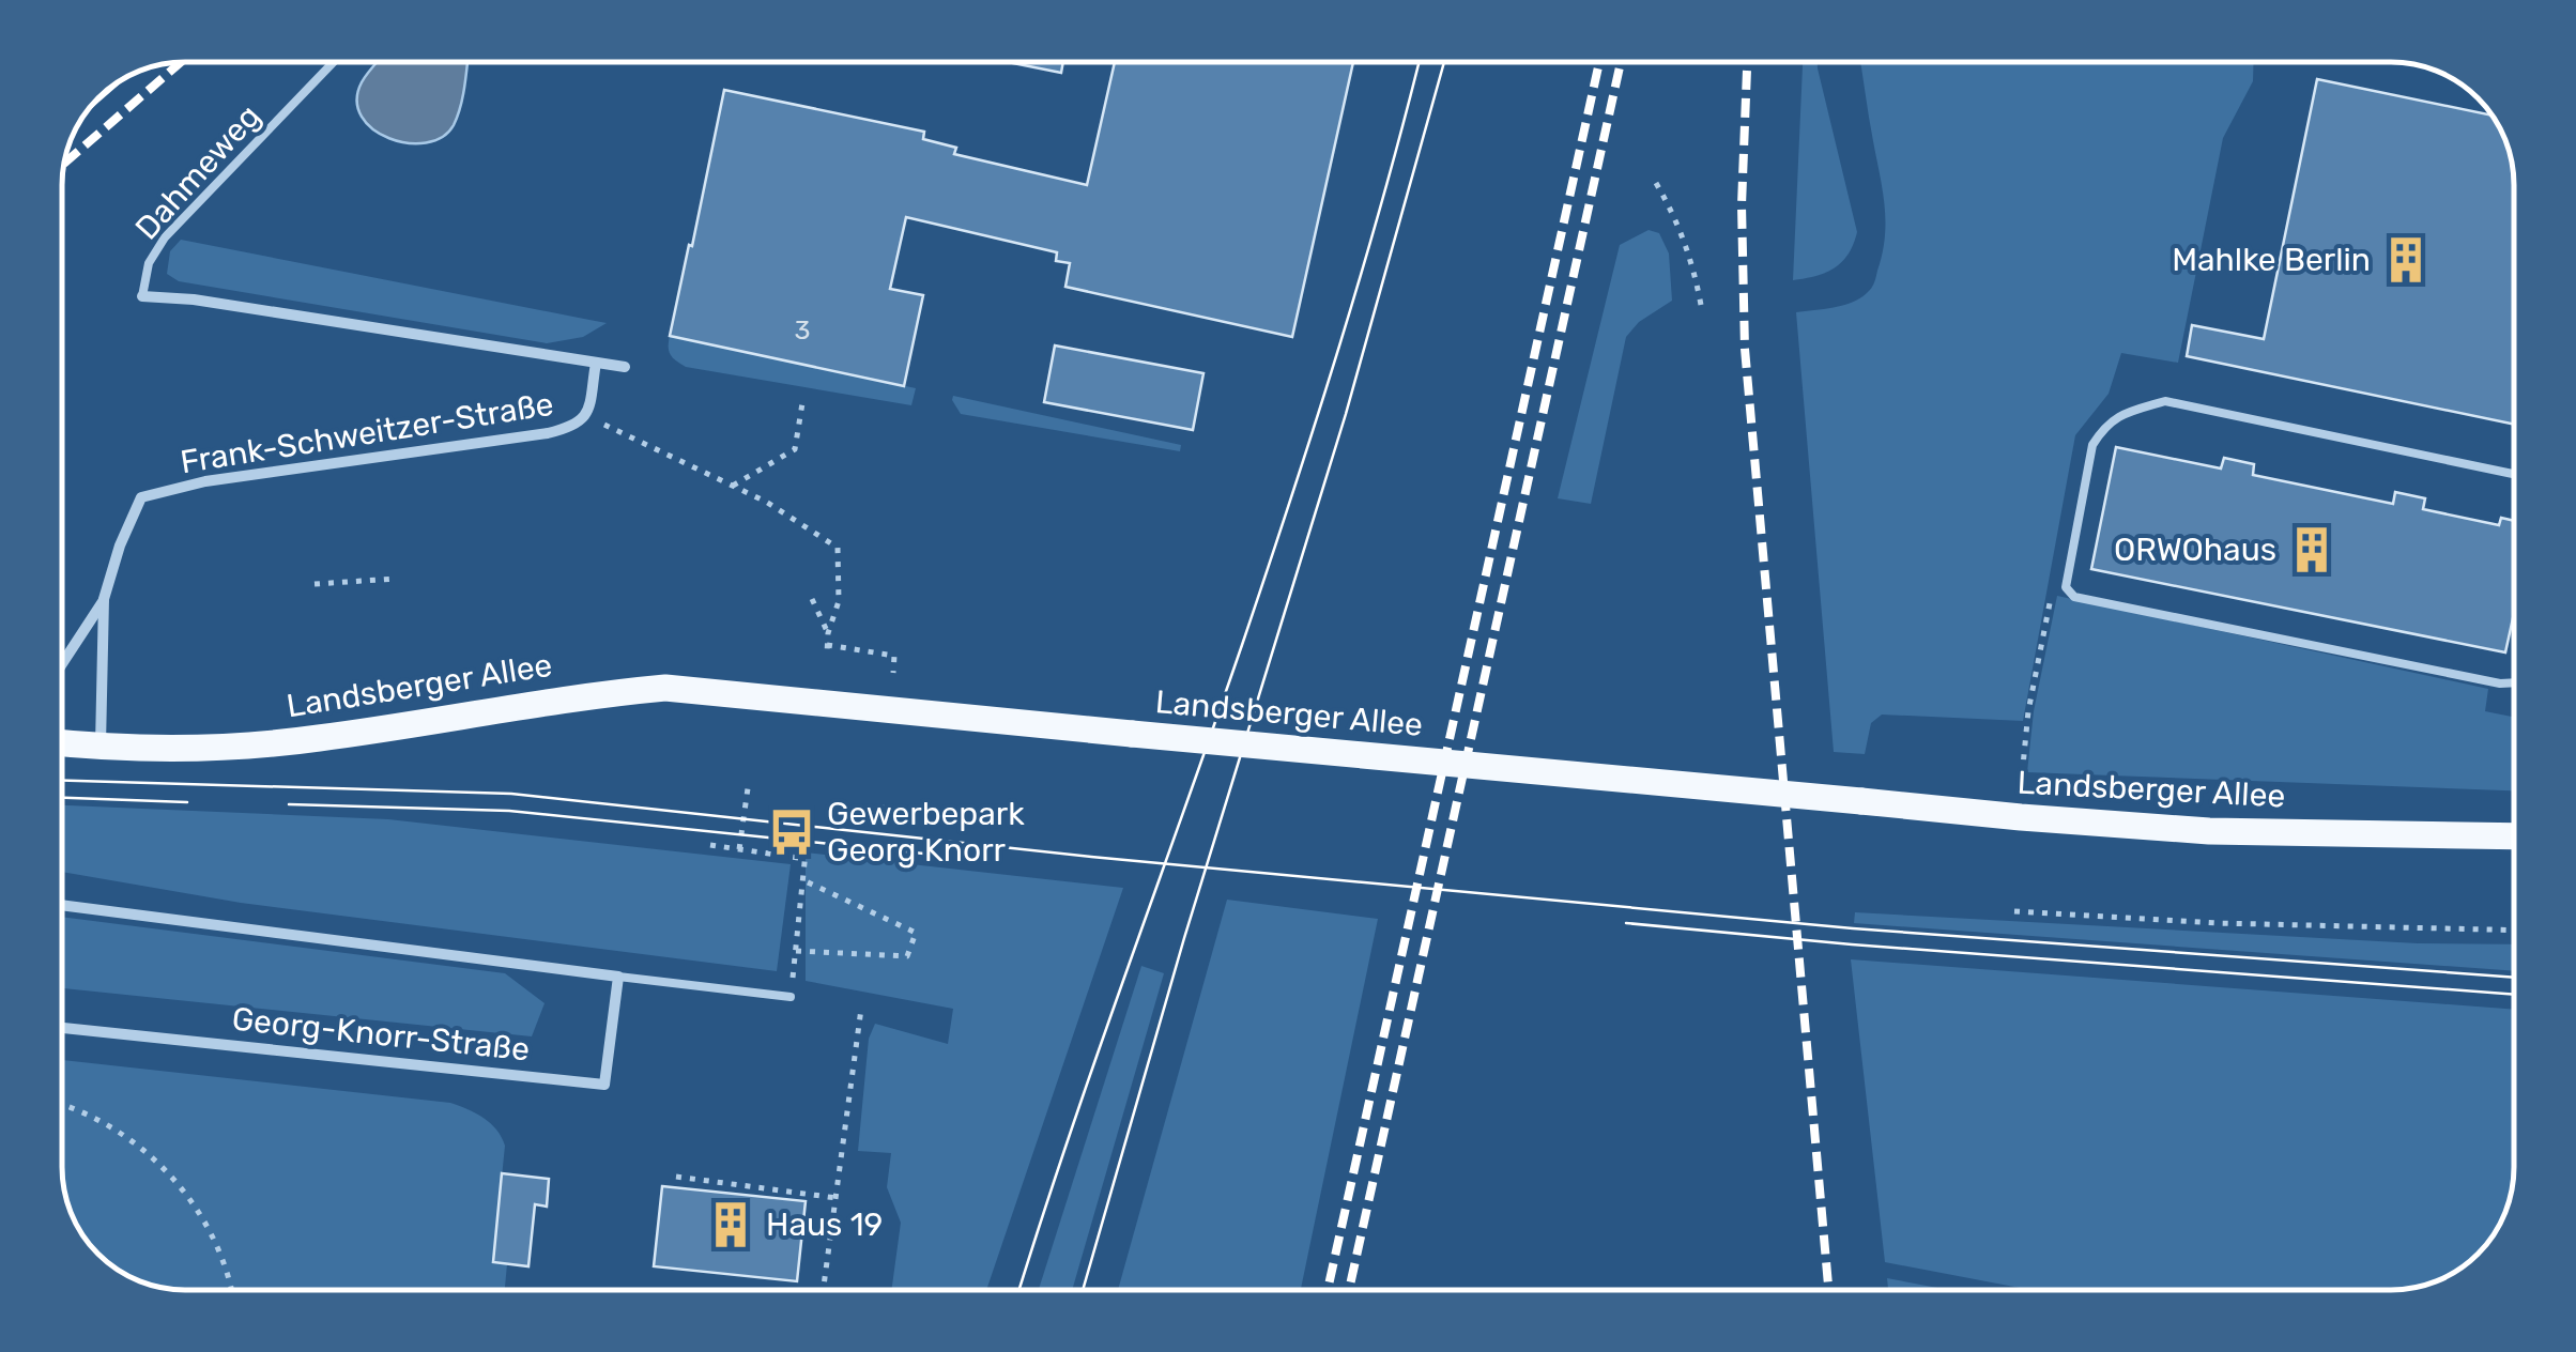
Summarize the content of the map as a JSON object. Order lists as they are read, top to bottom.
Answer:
{
  "streets": {
    "main road": ["Landsberger Allee"],
    "street": ["Frank-Schweitzer-Straße", "Georg-Knorr-Straße"],
    "lane": ["Dahmeweg"]
  },
  "crossings": [
    ["Dahmeweg", "Frank-Schweitzer-Straße"],
    ["Frank-Schweitzer-Straße", "Landsberger Allee"]
  ],
  "places": {
    "building": ["Mahlke Berlin", "ORWOhaus", "Haus 19"],
    "bus stop": ["Gewerbepark Georg Knorr"]
  },
  "house_numbers": ["3"]
}
